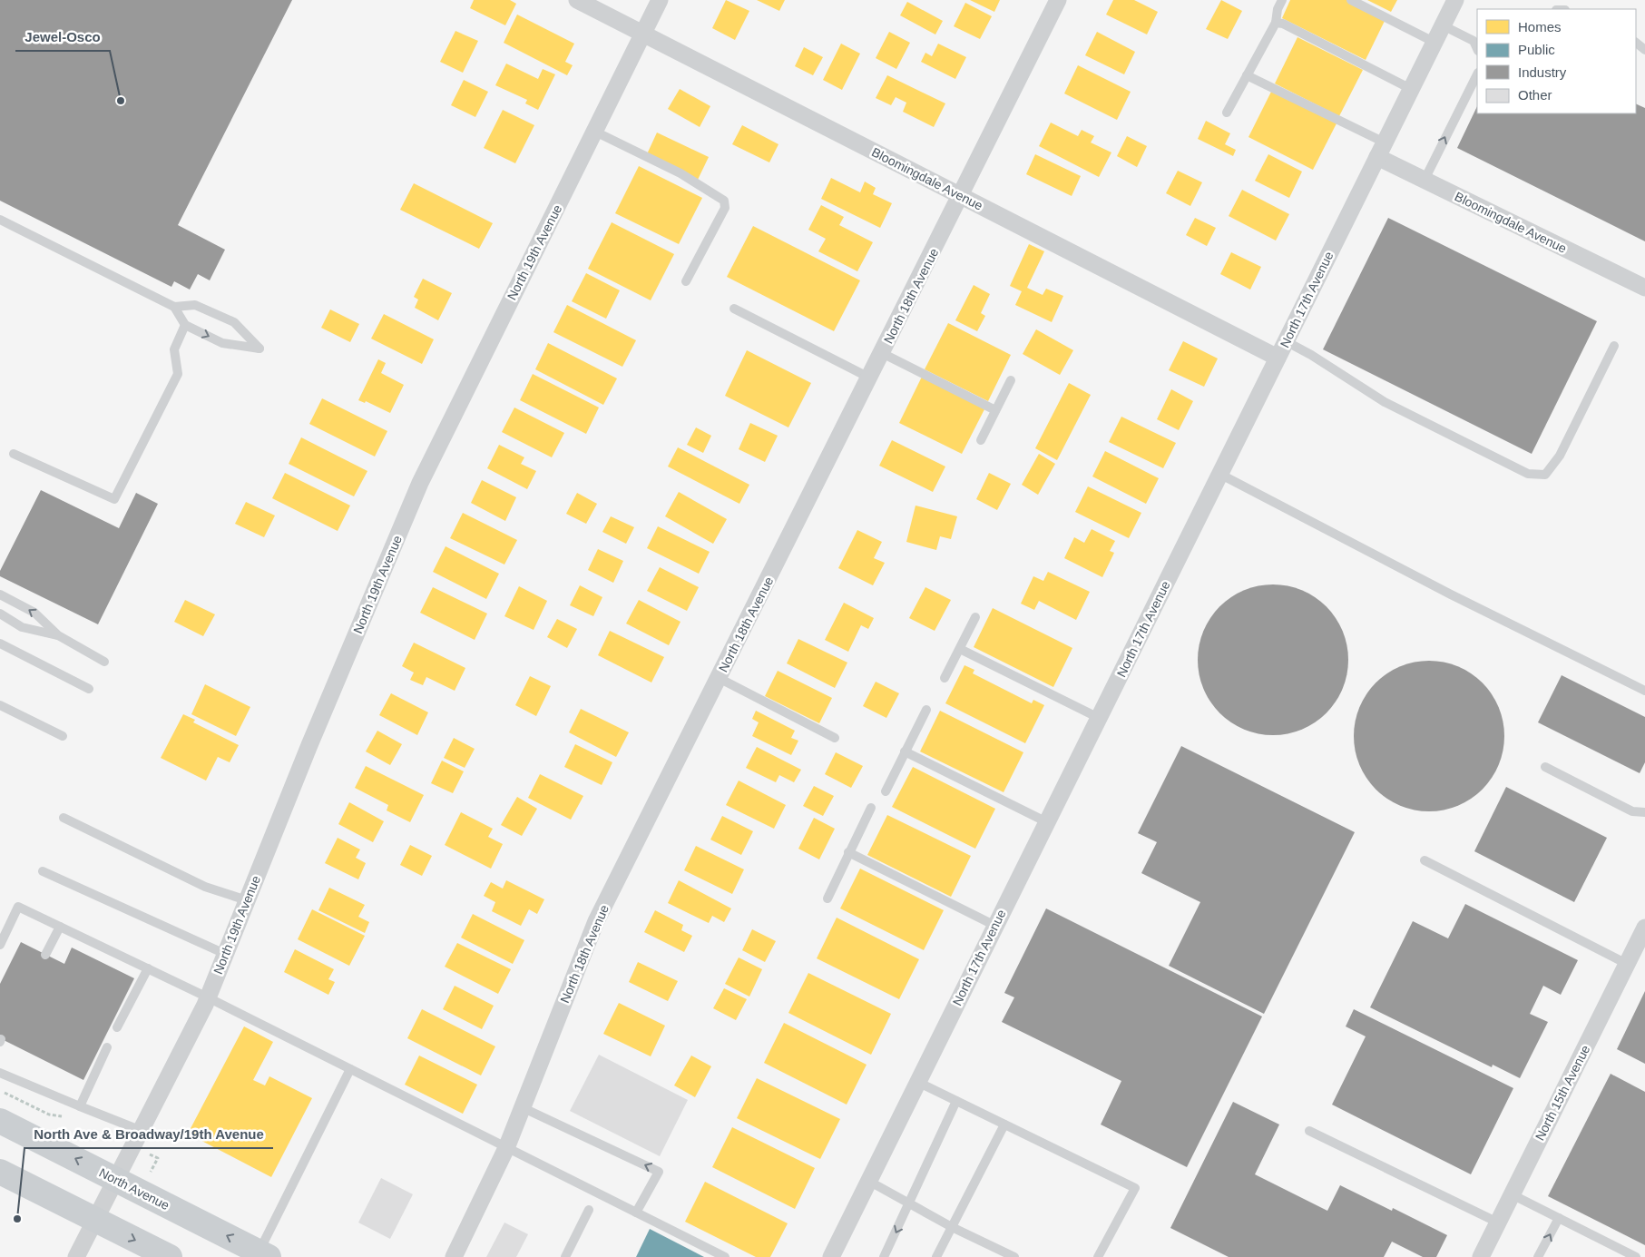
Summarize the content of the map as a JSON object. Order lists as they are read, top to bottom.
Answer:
{
  "streets": {
    "main road": ["North Avenue"],
    "street": [
      "Bloomingdale Avenue",
      "North 19th Avenue",
      "North 18th Avenue",
      "North 17th Avenue",
      "North 15th Avenue"
    ]
  },
  "crossings": [
    ["Bloomingdale Avenue", "North 19th Avenue"],
    ["Bloomingdale Avenue", "North 18th Avenue"],
    ["Bloomingdale Avenue", "North 17th Avenue"],
    ["North 19th Avenue", "North Avenue"]
  ],
  "places": ["Jewel-Osco", "North Ave & Broadway/19th Avenue"],
  "legend": [
    "Homes",
    "Public",
    "Industry",
    "Other"
  ]
}
